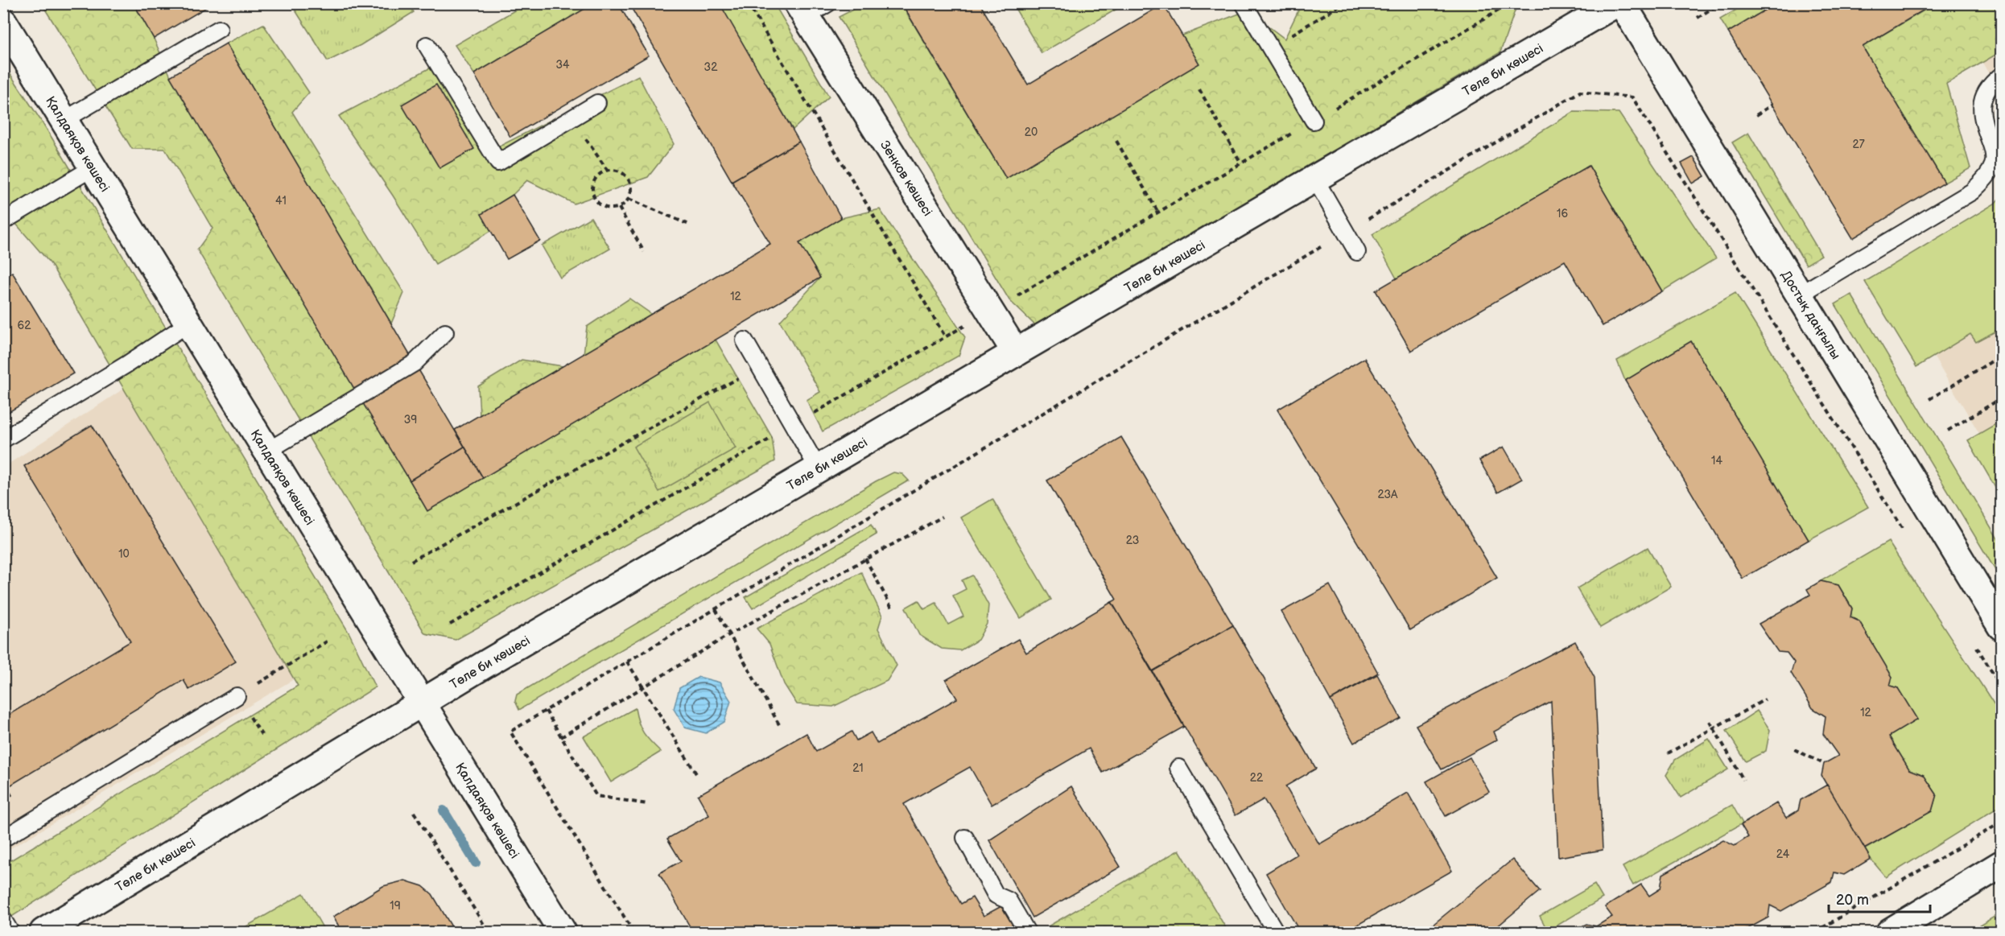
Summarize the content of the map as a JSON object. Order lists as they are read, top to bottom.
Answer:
{
  "streets": {
    "main road": [
      "Төле би көшесі",
      "Қалдаяқов көшесі",
      "Зенков көшесі",
      "Достық даңғылы"
    ]
  },
  "crossings": [
    ["Төле би көшесі", "Қалдаяқов көшесі"],
    ["Төле би көшесі", "Зенков көшесі"]
  ],
  "house_numbers": [
    "34",
    "32",
    "20",
    "27",
    "41",
    "16",
    "12",
    "62",
    "39",
    "14",
    "23А",
    "23",
    "10",
    "12",
    "21",
    "22",
    "24",
    "19"
  ],
  "scale_bar": "20 m"
}
